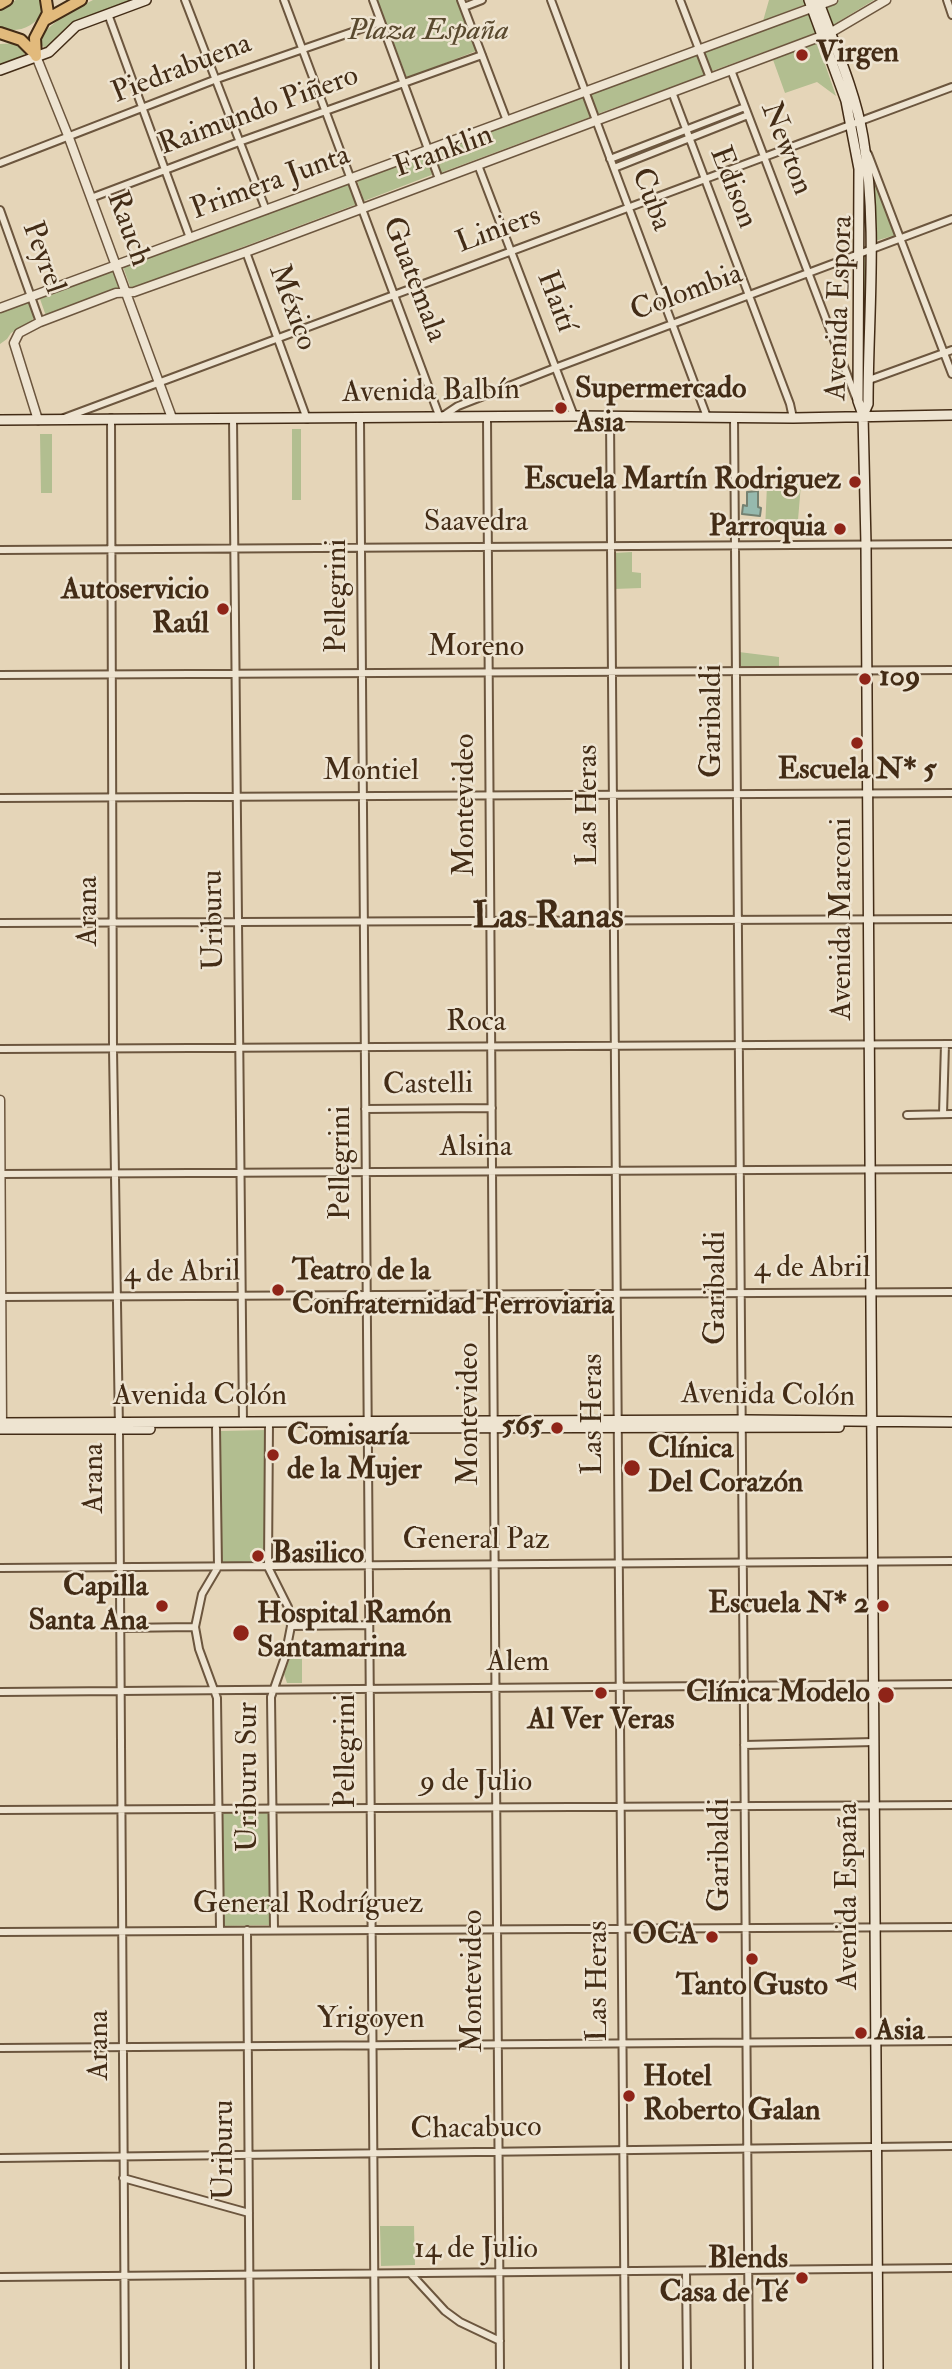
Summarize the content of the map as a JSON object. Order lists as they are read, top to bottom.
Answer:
{
  "streets": {
    "main road": [
      "Avenida Espora",
      "Avenida Balbín",
      "Avenida Marconi",
      "Avenida Colón",
      "Avenida España"
    ],
    "street": [
      "Piedrabuena",
      "Raimundo Piñero",
      "Newton",
      "Franklin",
      "Primera Junta",
      "Edison",
      "Cuba",
      "Rauch",
      "Liniers",
      "Peyrel",
      "Guatemala",
      "Colombia",
      "Haití",
      "México",
      "Saavedra",
      "Pellegrini",
      "Moreno",
      "Garibaldi",
      "Montiel",
      "Montevideo",
      "Las Heras",
      "Arana",
      "Uriburu",
      "Roca",
      "Castelli",
      "Alsina",
      "4 de Abril",
      "General Paz",
      "Alem",
      "Uriburu Sur",
      "9 de Julio",
      "General Rodríguez",
      "Yrigoyen",
      "Chacabuco",
      "14 de Julio"
    ]
  },
  "crossings": [
    ["Piedrabuena", "Rauch"],
    ["Piedrabuena", "Guatemala"],
    ["Raimundo Piñero", "Rauch"],
    ["Raimundo Piñero", "Guatemala"],
    ["Newton", "Franklin"],
    ["Newton", "Liniers"],
    ["Newton", "Colombia"],
    ["Newton", "Avenida Espora"],
    ["Franklin", "Edison"],
    ["Franklin", "Cuba"],
    ["Franklin", "Rauch"],
    ["Franklin", "Peyrel"],
    ["Franklin", "Guatemala"],
    ["Franklin", "Haití"],
    ["Franklin", "México"],
    ["Franklin", "Avenida Espora"],
    ["Franklin", "Avenida Balbín"],
    ["Primera Junta", "Cuba"],
    ["Primera Junta", "Rauch"],
    ["Primera Junta", "Peyrel"],
    ["Primera Junta", "Guatemala"],
    ["Primera Junta", "Avenida Espora"],
    ["Edison", "Liniers"],
    ["Edison", "Colombia"],
    ["Edison", "Avenida Balbín"],
    ["Cuba", "Liniers"],
    ["Cuba", "Colombia"],
    ["Cuba", "Avenida Balbín"],
    ["Rauch", "Liniers"],
    ["Rauch", "Avenida Balbín"],
    ["Liniers", "Guatemala"],
    ["Liniers", "Haití"],
    ["Liniers", "México"],
    ["Liniers", "Avenida Espora"],
    ["Liniers", "Avenida Balbín"],
    ["Guatemala", "Colombia"],
    ["Guatemala", "Avenida Balbín"],
    ["Colombia", "Haití"],
    ["Colombia", "Avenida Espora"],
    ["Colombia", "Avenida Balbín"],
    ["Haití", "Avenida Balbín"],
    ["México", "Avenida Balbín"],
    ["Avenida Espora", "Avenida Balbín"],
    ["Avenida Espora", "Avenida Marconi"],
    ["Avenida Balbín", "Pellegrini"],
    ["Avenida Balbín", "Garibaldi"],
    ["Avenida Balbín", "Montevideo"],
    ["Avenida Balbín", "Las Heras"],
    ["Avenida Balbín", "Arana"],
    ["Avenida Balbín", "Avenida Marconi"],
    ["Avenida Balbín", "Uriburu"],
    ["Saavedra", "Pellegrini"],
    ["Saavedra", "Garibaldi"],
    ["Saavedra", "Montevideo"],
    ["Saavedra", "Las Heras"],
    ["Saavedra", "Arana"],
    ["Saavedra", "Avenida Marconi"],
    ["Saavedra", "Uriburu"],
    ["Pellegrini", "Moreno"],
    ["Pellegrini", "Montiel"],
    ["Pellegrini", "Roca"],
    ["Pellegrini", "Castelli"],
    ["Pellegrini", "Alsina"],
    ["Pellegrini", "4 de Abril"],
    ["Pellegrini", "Avenida Colón"],
    ["Pellegrini", "General Paz"],
    ["Pellegrini", "Alem"],
    ["Pellegrini", "9 de Julio"],
    ["Pellegrini", "General Rodríguez"],
    ["Pellegrini", "Yrigoyen"],
    ["Pellegrini", "Chacabuco"],
    ["Pellegrini", "14 de Julio"],
    ["Moreno", "Garibaldi"],
    ["Moreno", "Montevideo"],
    ["Moreno", "Las Heras"],
    ["Moreno", "Arana"],
    ["Moreno", "Avenida Marconi"],
    ["Moreno", "Uriburu"],
    ["Garibaldi", "Montiel"],
    ["Garibaldi", "Roca"],
    ["Garibaldi", "Alsina"],
    ["Garibaldi", "4 de Abril"],
    ["Garibaldi", "Avenida Colón"],
    ["Garibaldi", "General Paz"],
    ["Garibaldi", "Alem"],
    ["Garibaldi", "9 de Julio"],
    ["Garibaldi", "General Rodríguez"],
    ["Garibaldi", "Yrigoyen"],
    ["Garibaldi", "Chacabuco"],
    ["Garibaldi", "14 de Julio"],
    ["Montiel", "Montevideo"],
    ["Montiel", "Las Heras"],
    ["Montiel", "Arana"],
    ["Montiel", "Avenida Marconi"],
    ["Montiel", "Uriburu"],
    ["Montevideo", "Roca"],
    ["Montevideo", "Castelli"],
    ["Montevideo", "Alsina"],
    ["Montevideo", "4 de Abril"],
    ["Montevideo", "Avenida Colón"],
    ["Montevideo", "General Paz"],
    ["Montevideo", "Alem"],
    ["Montevideo", "9 de Julio"],
    ["Montevideo", "General Rodríguez"],
    ["Montevideo", "Yrigoyen"],
    ["Montevideo", "Chacabuco"],
    ["Montevideo", "14 de Julio"],
    ["Las Heras", "Roca"],
    ["Las Heras", "Alsina"],
    ["Las Heras", "4 de Abril"],
    ["Las Heras", "Avenida Colón"],
    ["Las Heras", "General Paz"],
    ["Las Heras", "Alem"],
    ["Las Heras", "9 de Julio"],
    ["Las Heras", "General Rodríguez"],
    ["Las Heras", "Yrigoyen"],
    ["Las Heras", "Chacabuco"],
    ["Las Heras", "14 de Julio"],
    ["Arana", "Roca"],
    ["Arana", "Alsina"],
    ["Arana", "4 de Abril"],
    ["Arana", "Avenida Colón"],
    ["Arana", "General Paz"],
    ["Arana", "Alem"],
    ["Arana", "9 de Julio"],
    ["Arana", "General Rodríguez"],
    ["Arana", "Yrigoyen"],
    ["Arana", "Chacabuco"],
    ["Arana", "14 de Julio"],
    ["Avenida Marconi", "Roca"],
    ["Avenida Marconi", "Alsina"],
    ["Avenida Marconi", "4 de Abril"],
    ["Avenida Marconi", "Avenida Colón"],
    ["Avenida Marconi", "Avenida España"],
    ["Uriburu", "Roca"],
    ["Uriburu", "Alsina"],
    ["Uriburu", "4 de Abril"],
    ["Uriburu", "Avenida Colón"],
    ["Uriburu", "General Rodríguez"],
    ["Uriburu", "Yrigoyen"],
    ["Uriburu", "Chacabuco"],
    ["Uriburu", "14 de Julio"],
    ["Avenida Colón", "Uriburu Sur"],
    ["Avenida Colón", "Avenida España"],
    ["General Paz", "Alem"],
    ["General Paz", "Uriburu Sur"],
    ["General Paz", "Avenida España"],
    ["Alem", "Uriburu Sur"],
    ["Alem", "Avenida España"],
    ["Uriburu Sur", "9 de Julio"],
    ["Uriburu Sur", "General Rodríguez"],
    ["9 de Julio", "Avenida España"],
    ["Avenida España", "General Rodríguez"],
    ["Avenida España", "Yrigoyen"],
    ["Avenida España", "Chacabuco"],
    ["Avenida España", "14 de Julio"]
  ],
  "districts": ["Las Ranas"],
  "parks": ["Plaza España"],
  "places": [
    "Virgen",
    "Supermercado Asia",
    "Escuela Martín Rodriguez",
    "Parroquia",
    "Autoservicio Raúl",
    "109",
    "Escuela N* 5",
    "Teatro de la Confraternidad Ferroviaria",
    "565",
    "Comisaría de la Mujer",
    "Clínica Del Corazón",
    "Basilico",
    "Capilla Santa Ana",
    "Escuela N* 2",
    "Hospital Ramón Santamarina",
    "Al Ver Veras",
    "Clínica Modelo",
    "OCA",
    "Tanto Gusto",
    "Asia",
    "Hotel Roberto Galan",
    "Blends Casa de Té"
  ]
}
